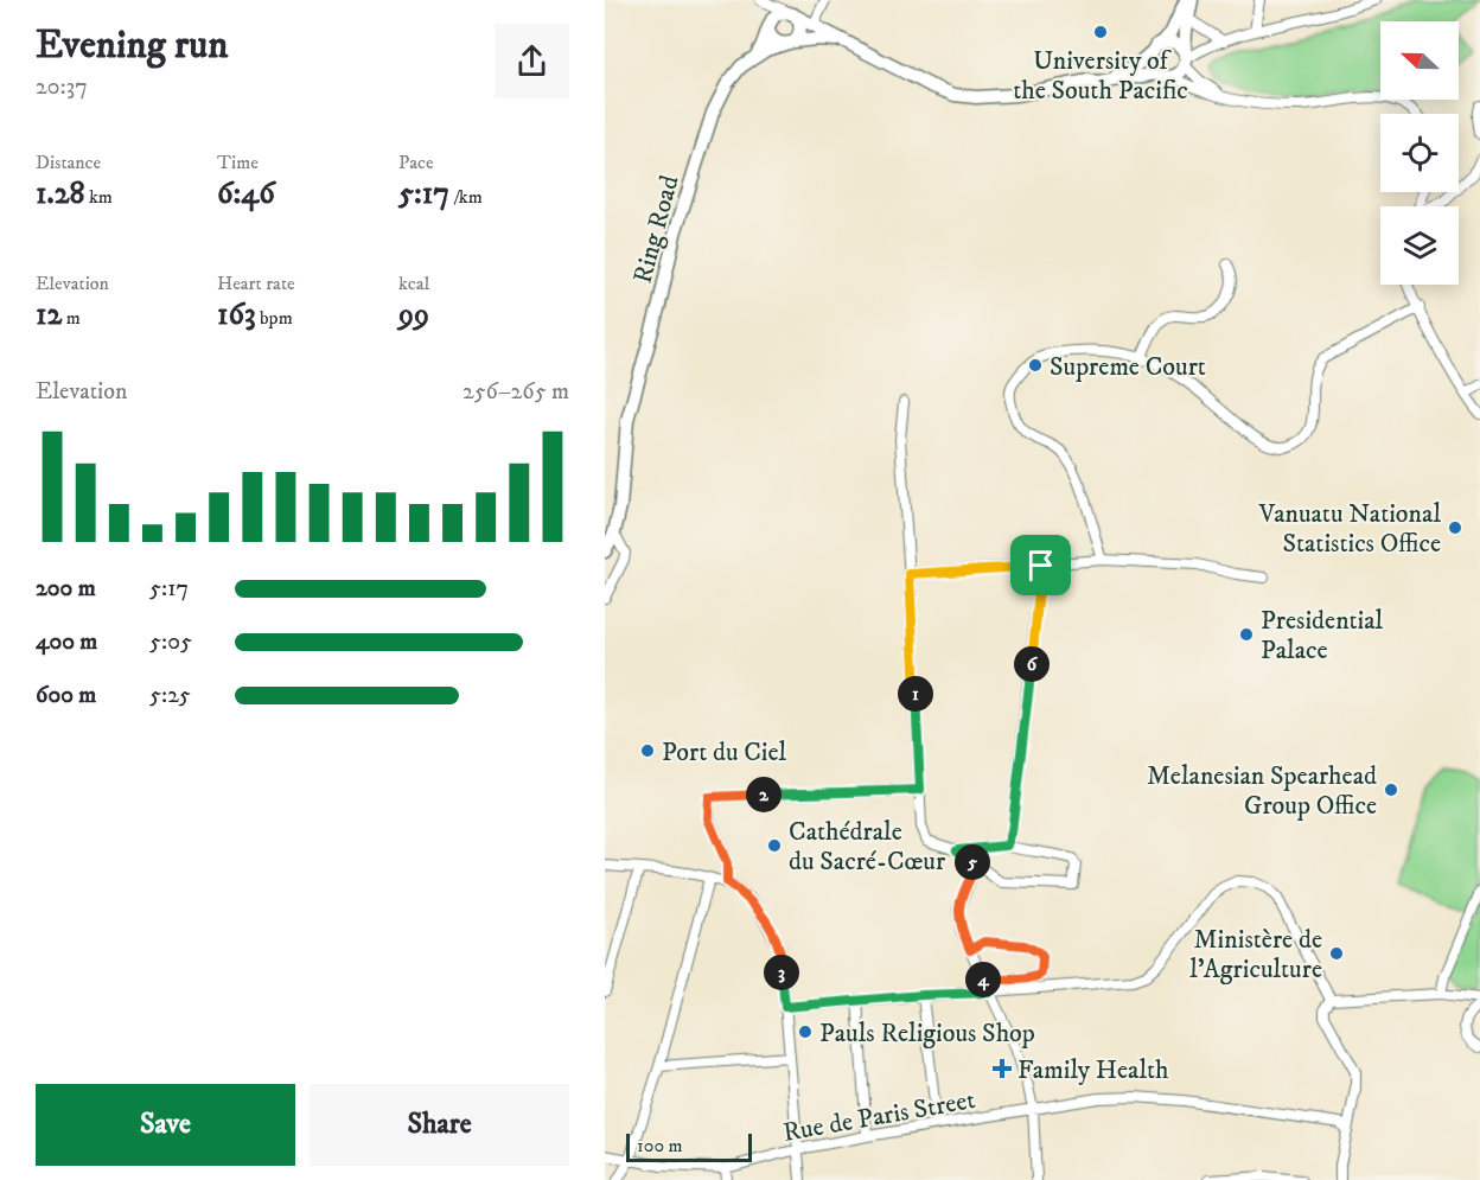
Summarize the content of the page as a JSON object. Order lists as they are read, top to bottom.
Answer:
{
  "streets": {
    "main road": ["Ring Road"],
    "street": ["Rue de Paris Street"]
  },
  "places": {
    "other": [
      "University of the South Pacific",
      "Supreme Court",
      "Vanuatu National Statistics Office",
      "Presidential Palace",
      "Port du Ciel",
      "Melanesian Spearhead Group Office",
      "Cathédrale du Sacré-Cœur",
      "Ministère de l'Agriculture",
      "Pauls Religious Shop"
    ],
    "health": ["Family Health"]
  },
  "scale_bar": "100 m",
  "north": "left",
  "page": {
    "heading": ["Evening run", "20:37"],
    "stats": [
      ["Distance", "1.28 km"],
      ["Time", "6:46"],
      ["Pace", "5:17 /km"],
      ["Elevation", "12 m"],
      ["Heart rate", "163 bpm"],
      ["kcal", "99"]
    ],
    "chart": ["Elevation", "256–265 m"],
    "list": [
      {
        "name": "200 m",
        "note": "5:17"
      },
      {
        "name": "400 m",
        "note": "5:05"
      },
      {
        "name": "600 m",
        "note": "5:25"
      }
    ],
    "pins": [
      "6",
      "1",
      "2",
      "5",
      "3",
      "4"
    ],
    "buttons": ["Save", "Share"],
    "scale": "100 m"
  }
}
